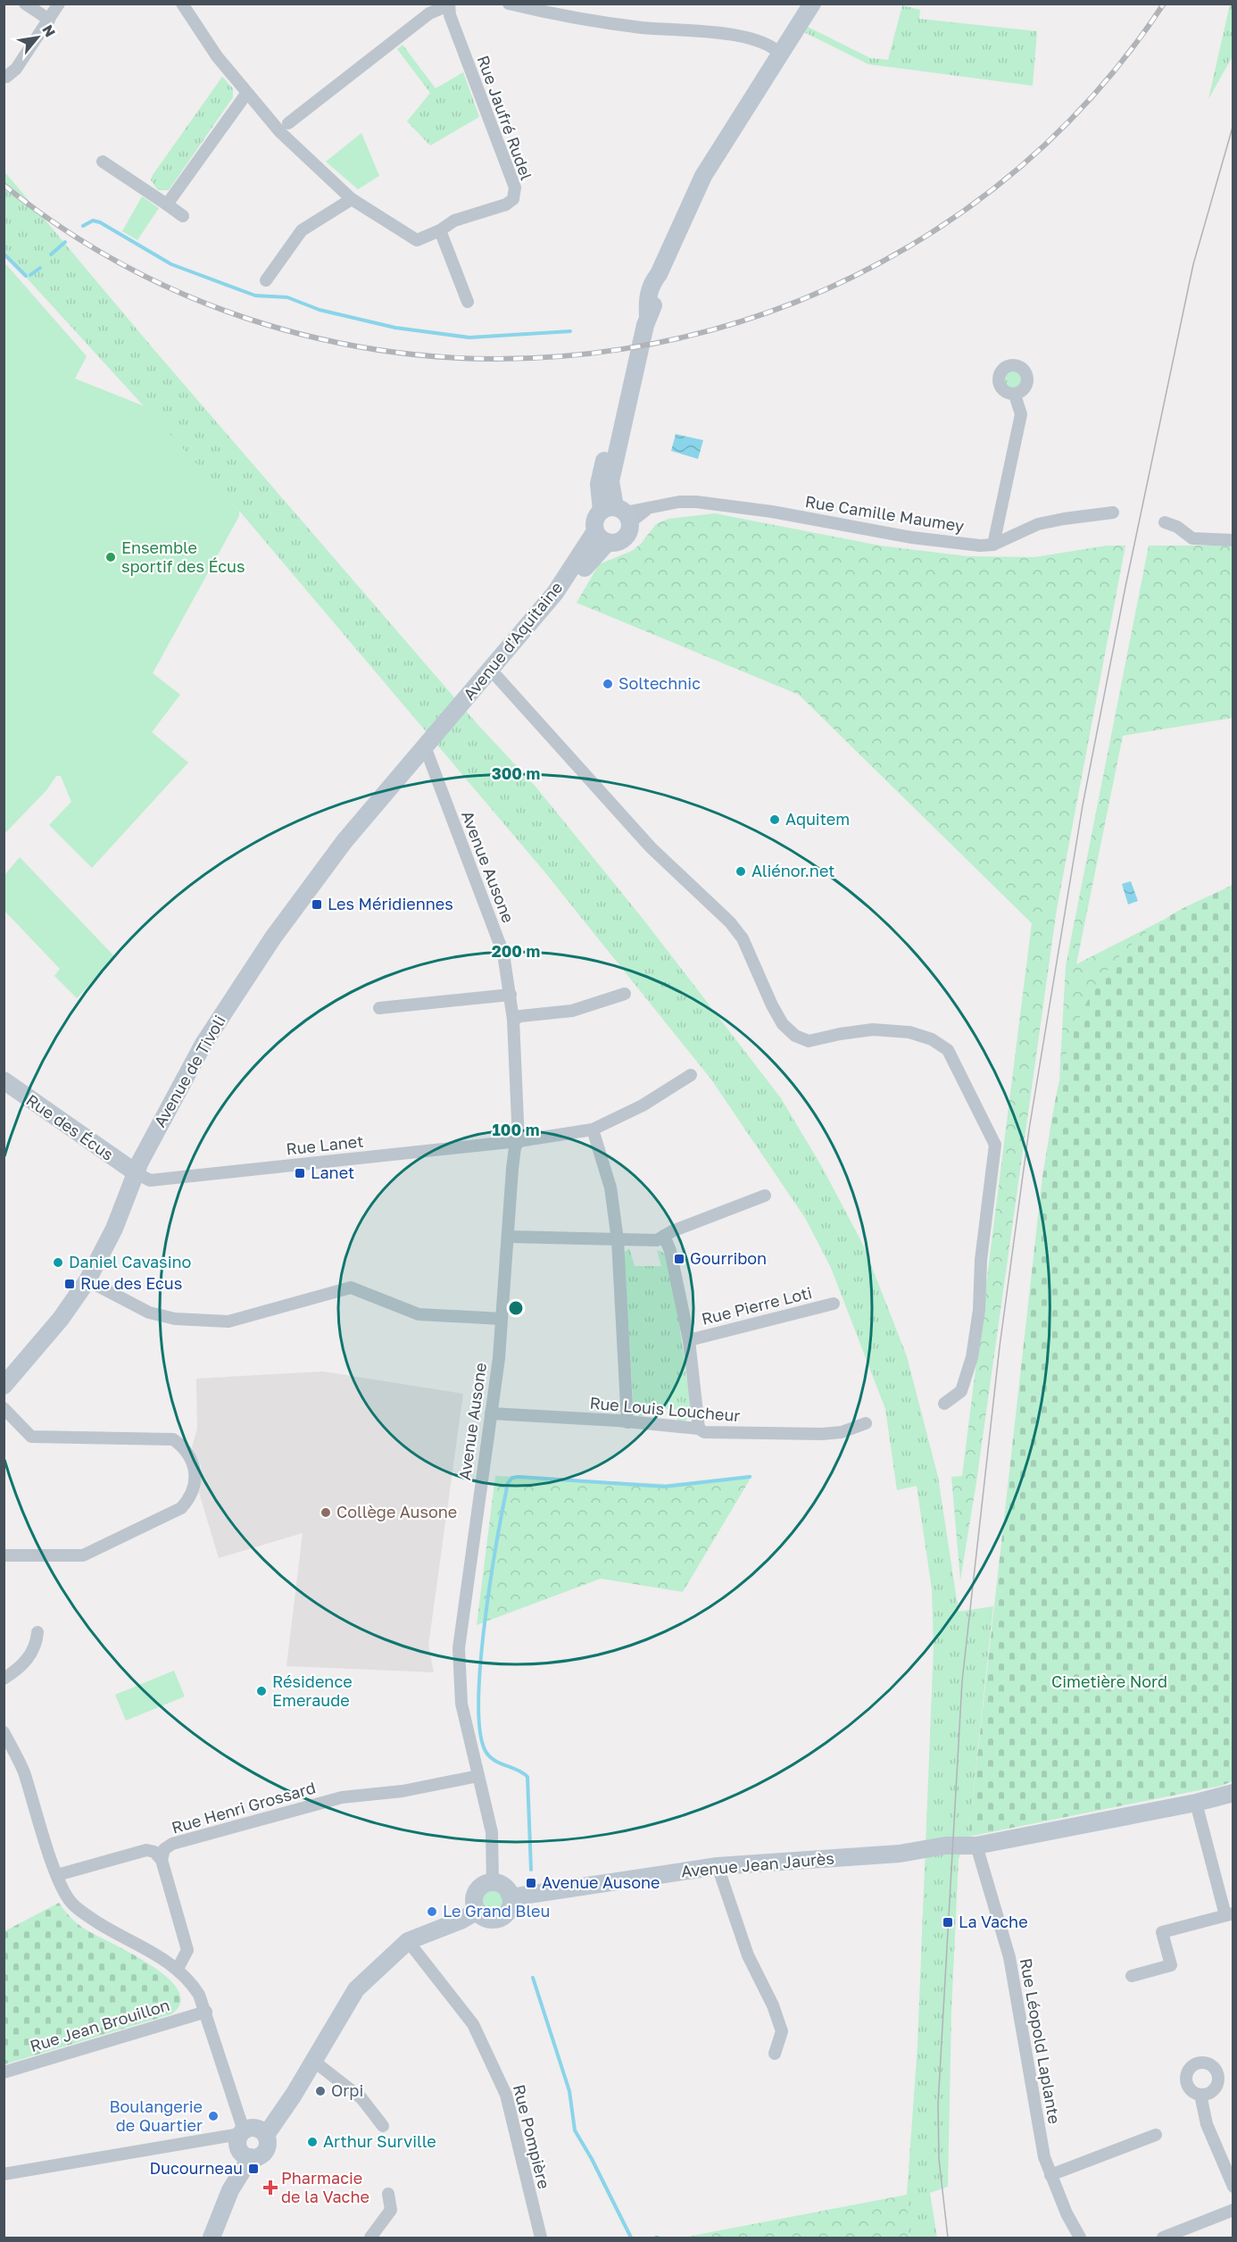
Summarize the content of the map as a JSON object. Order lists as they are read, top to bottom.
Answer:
{
  "streets": {
    "street": [
      "Rue Jaufré Rudel",
      "Rue Camille Maumey",
      "Avenue d'Aquitaine",
      "Avenue Ausone",
      "Avenue de Tivoli",
      "Rue des Écus",
      "Rue Lanet",
      "Rue Pierre Loti",
      "Rue Louis Loucheur",
      "Rue Henri Grossard",
      "Avenue Jean Jaurès",
      "Rue Jean Brouillon",
      "Rue Léopold Laplante",
      "Rue Pompière"
    ]
  },
  "crossings": [
    ["Rue Camille Maumey", "Avenue d'Aquitaine"],
    ["Avenue d'Aquitaine", "Avenue Ausone"],
    ["Avenue d'Aquitaine", "Avenue de Tivoli"],
    ["Avenue Ausone", "Avenue de Tivoli"],
    ["Avenue Ausone", "Rue Lanet"],
    ["Avenue Ausone", "Rue Louis Loucheur"],
    ["Avenue Ausone", "Rue Henri Grossard"],
    ["Avenue Ausone", "Avenue Jean Jaurès"],
    ["Avenue de Tivoli", "Rue des Écus"],
    ["Avenue de Tivoli", "Rue Lanet"],
    ["Rue des Écus", "Rue Lanet"],
    ["Avenue Jean Jaurès", "Rue Léopold Laplante"]
  ],
  "parks": ["Cimetière Nord"],
  "places": {
    "other": [
      "Ensemble sportif des Écus",
      "Soltechnic",
      "Aquitem",
      "Aliénor.net",
      "Daniel Cavasino",
      "Collège Ausone",
      "Résidence Emeraude",
      "Le Grand Bleu",
      "Orpi",
      "Boulangerie de Quartier",
      "Arthur Surville"
    ],
    "transit": [
      "Les Méridiennes",
      "Lanet",
      "Gourribon",
      "Rue des Ecus",
      "Avenue Ausone",
      "La Vache",
      "Ducourneau"
    ],
    "health": ["Pharmacie de la Vache"]
  },
  "north": "top right",
  "rings": ["300 m", "200 m", "100 m"]
}
